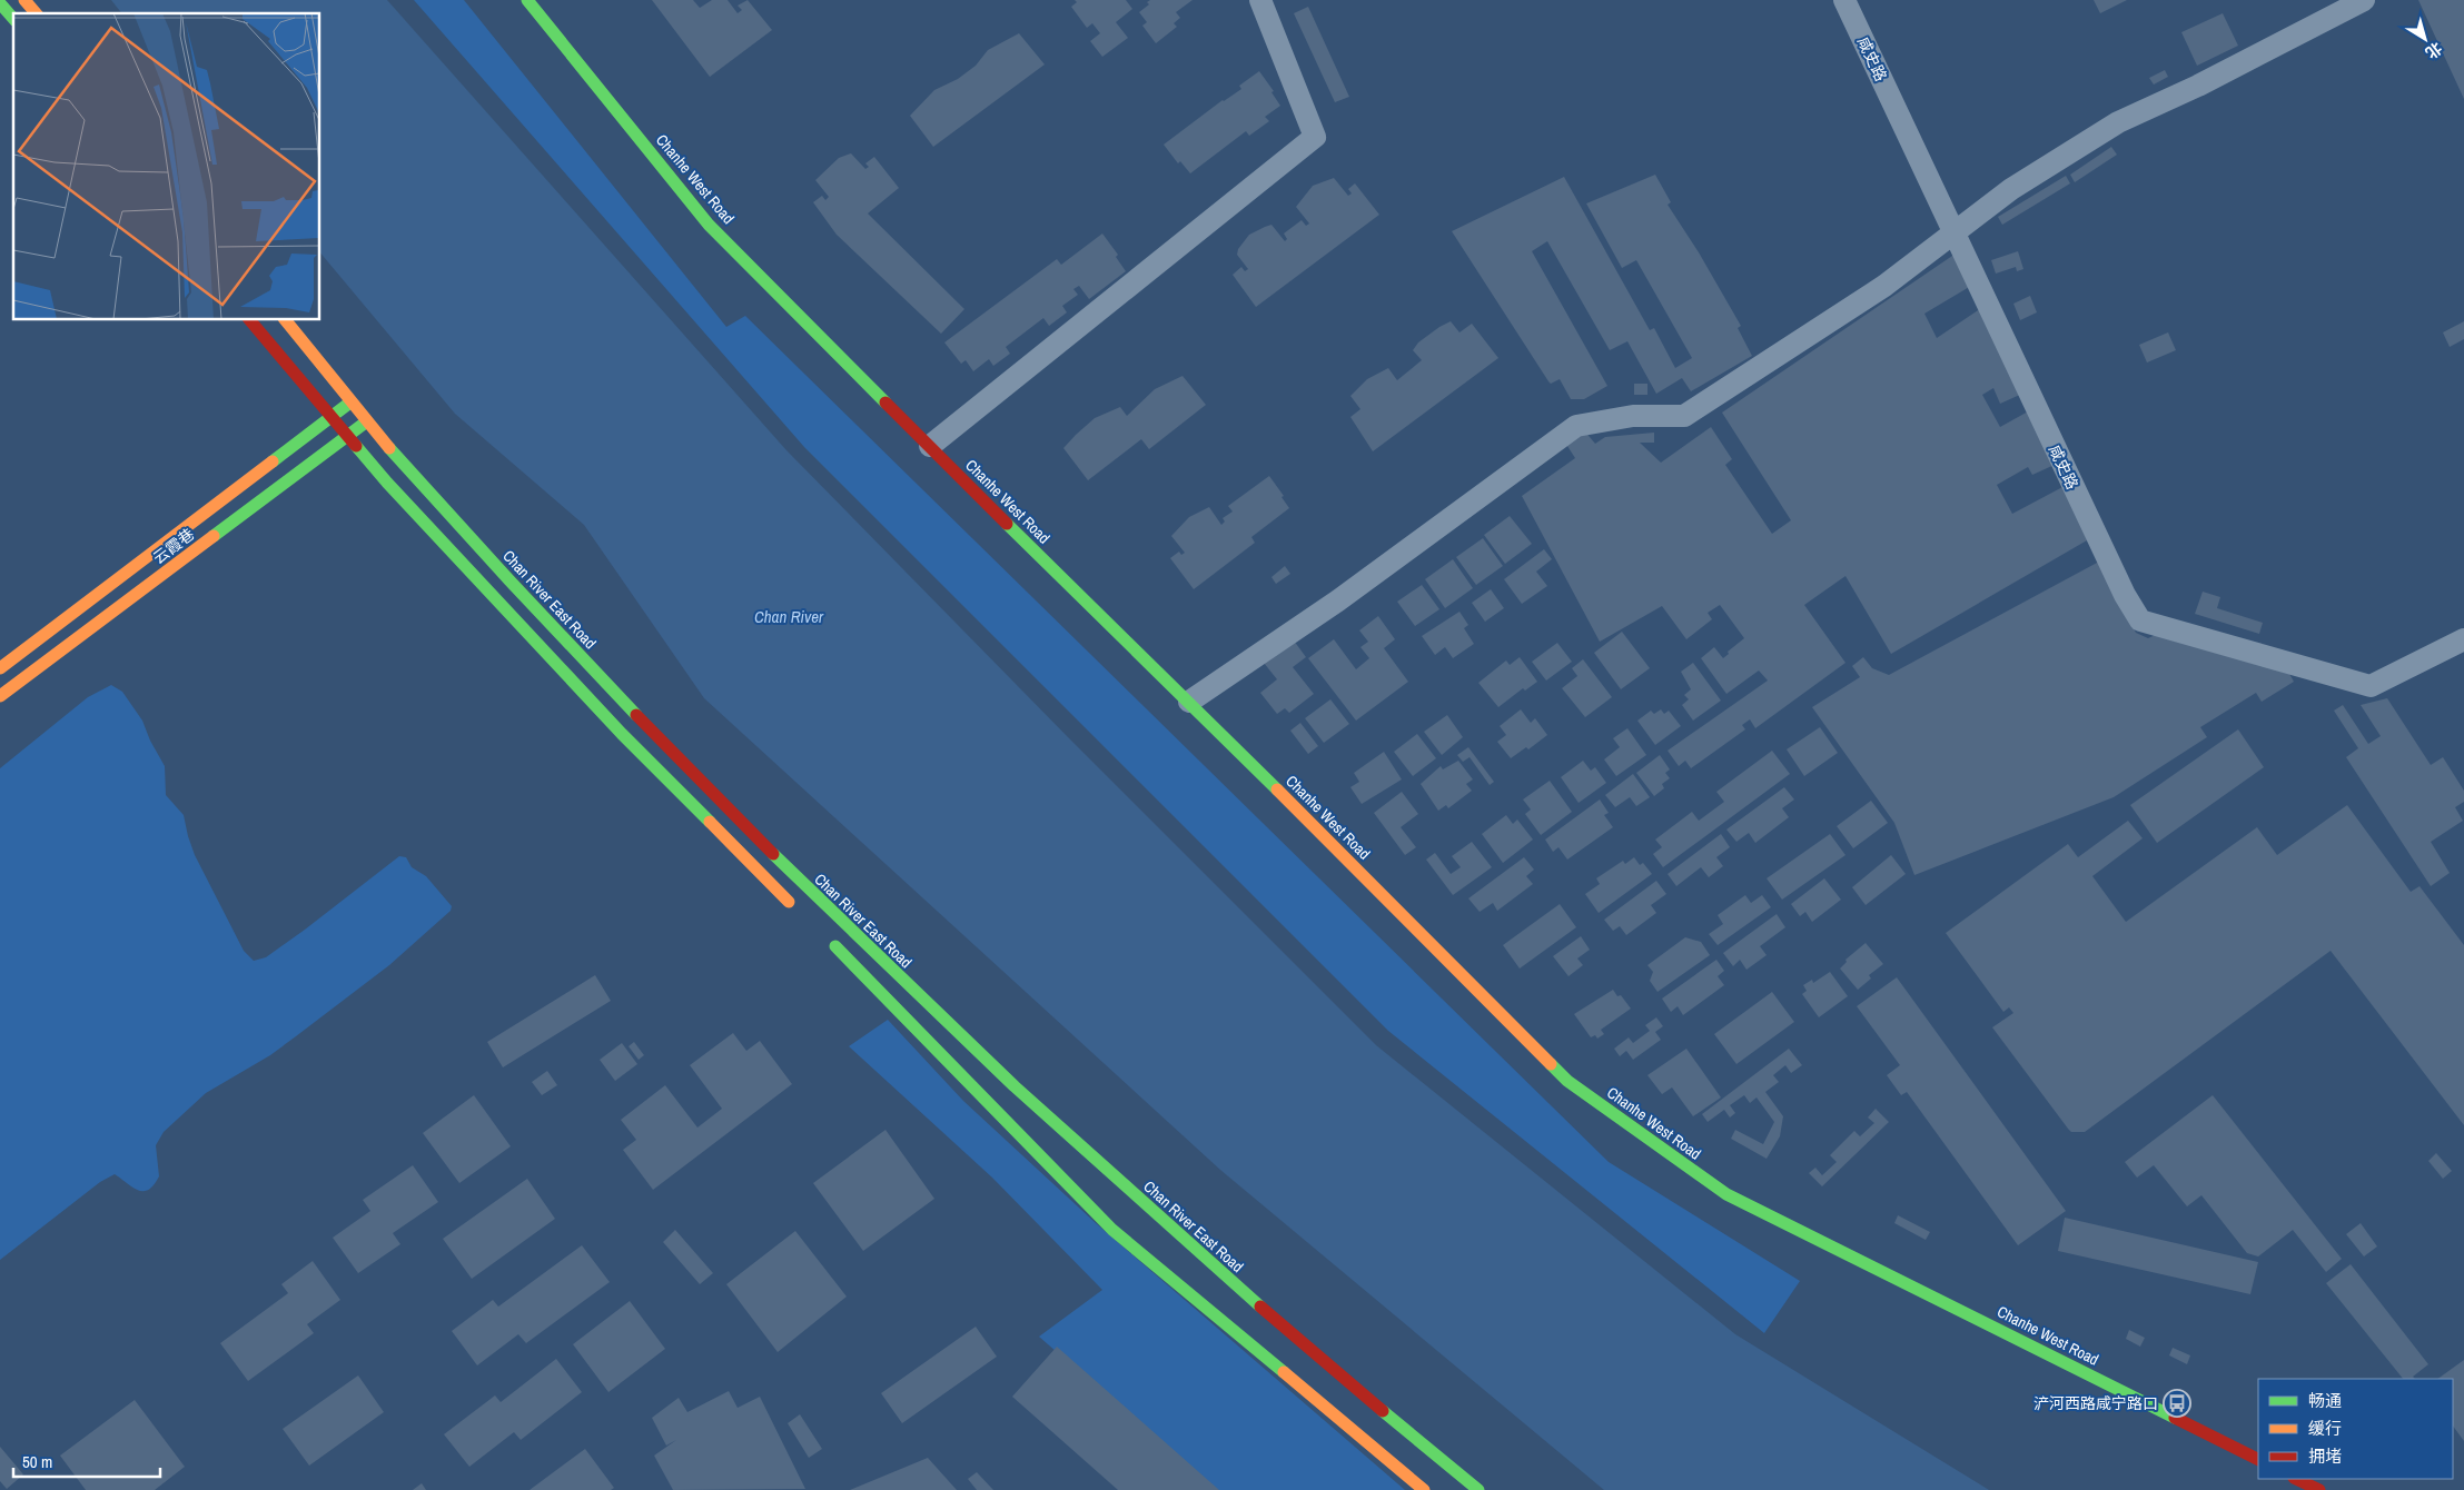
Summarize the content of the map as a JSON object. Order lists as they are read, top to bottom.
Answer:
{
  "streets": {
    "street": [
      "咸史路",
      "Chanhe West Road",
      "云霞巷",
      "Chan River East Road"
    ]
  },
  "crossings": [
    ["云霞巷", "Chan River East Road"]
  ],
  "water": ["Chan River"],
  "places": {
    "bus stop": ["浐河西路咸宁路口"]
  },
  "legend": ["畅通", "缓行", "拥堵"],
  "scale_bar": "50 m",
  "north": "bottom right"
}
